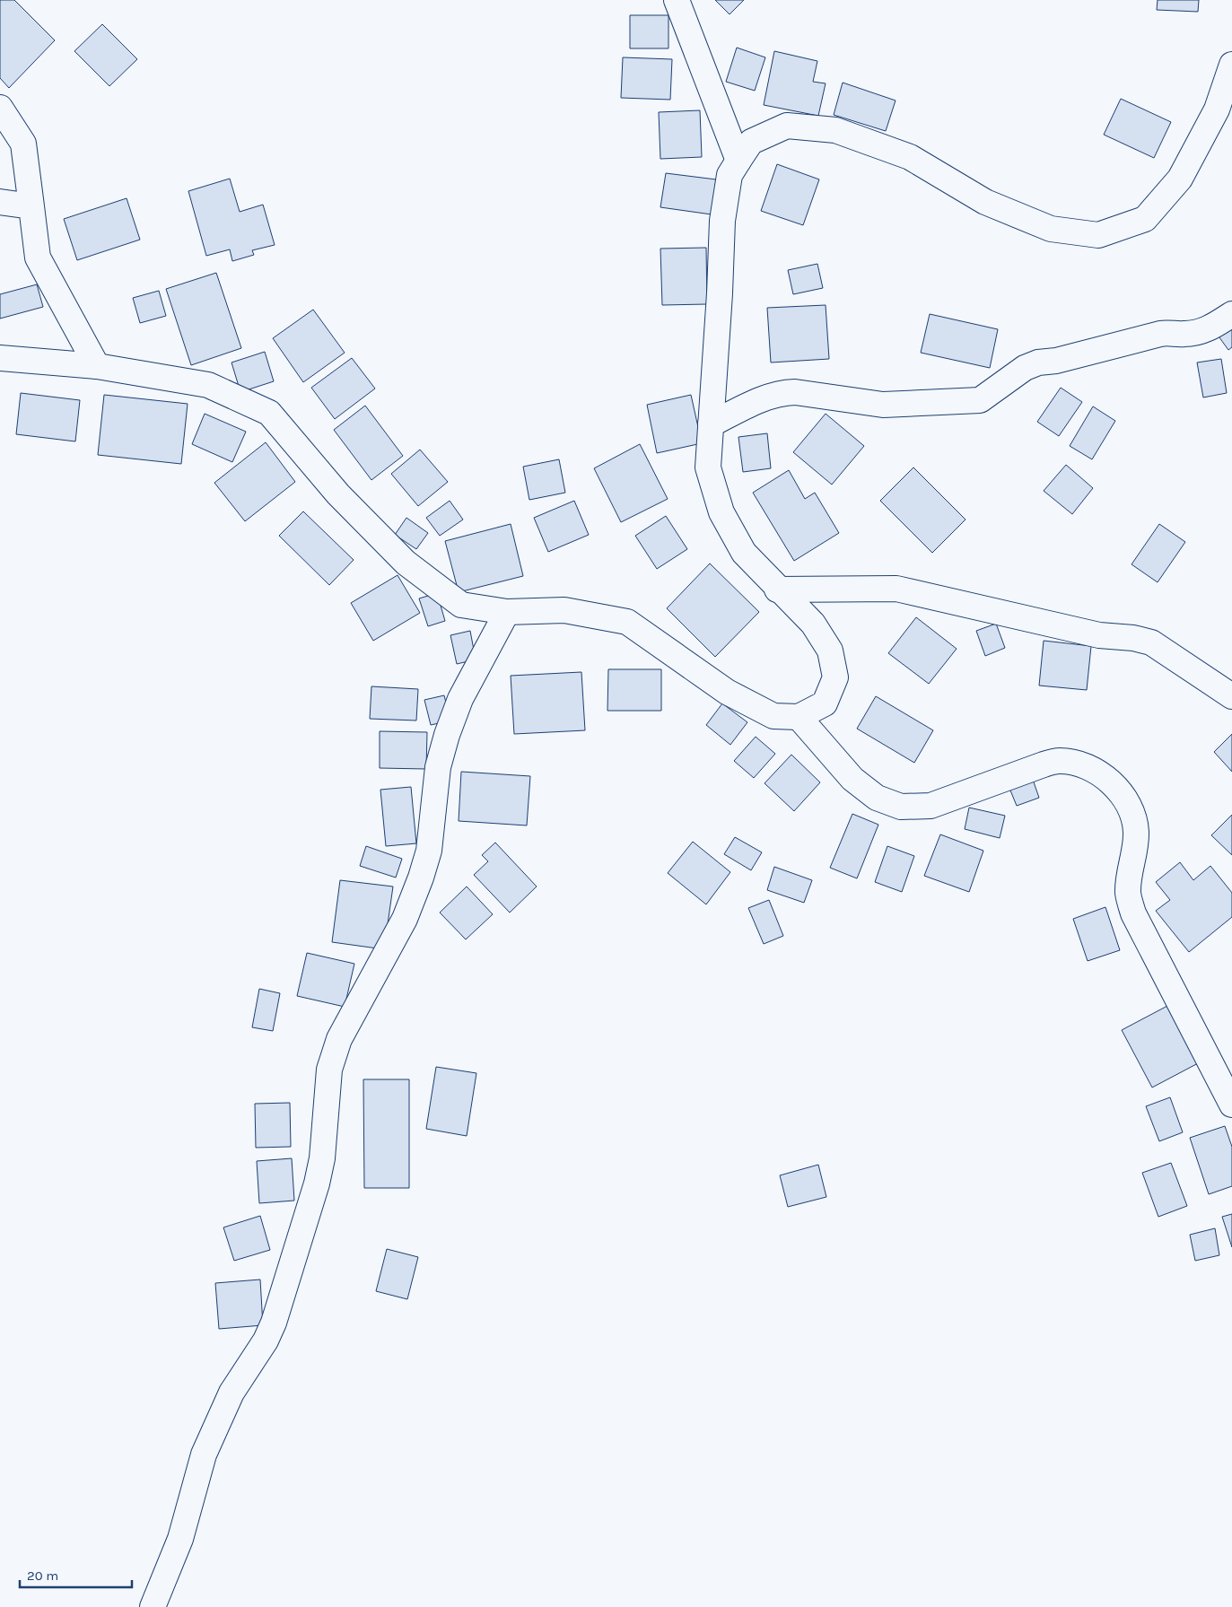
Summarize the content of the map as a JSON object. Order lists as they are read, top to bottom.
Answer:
{
  "scale_bar": "20 m"
}
